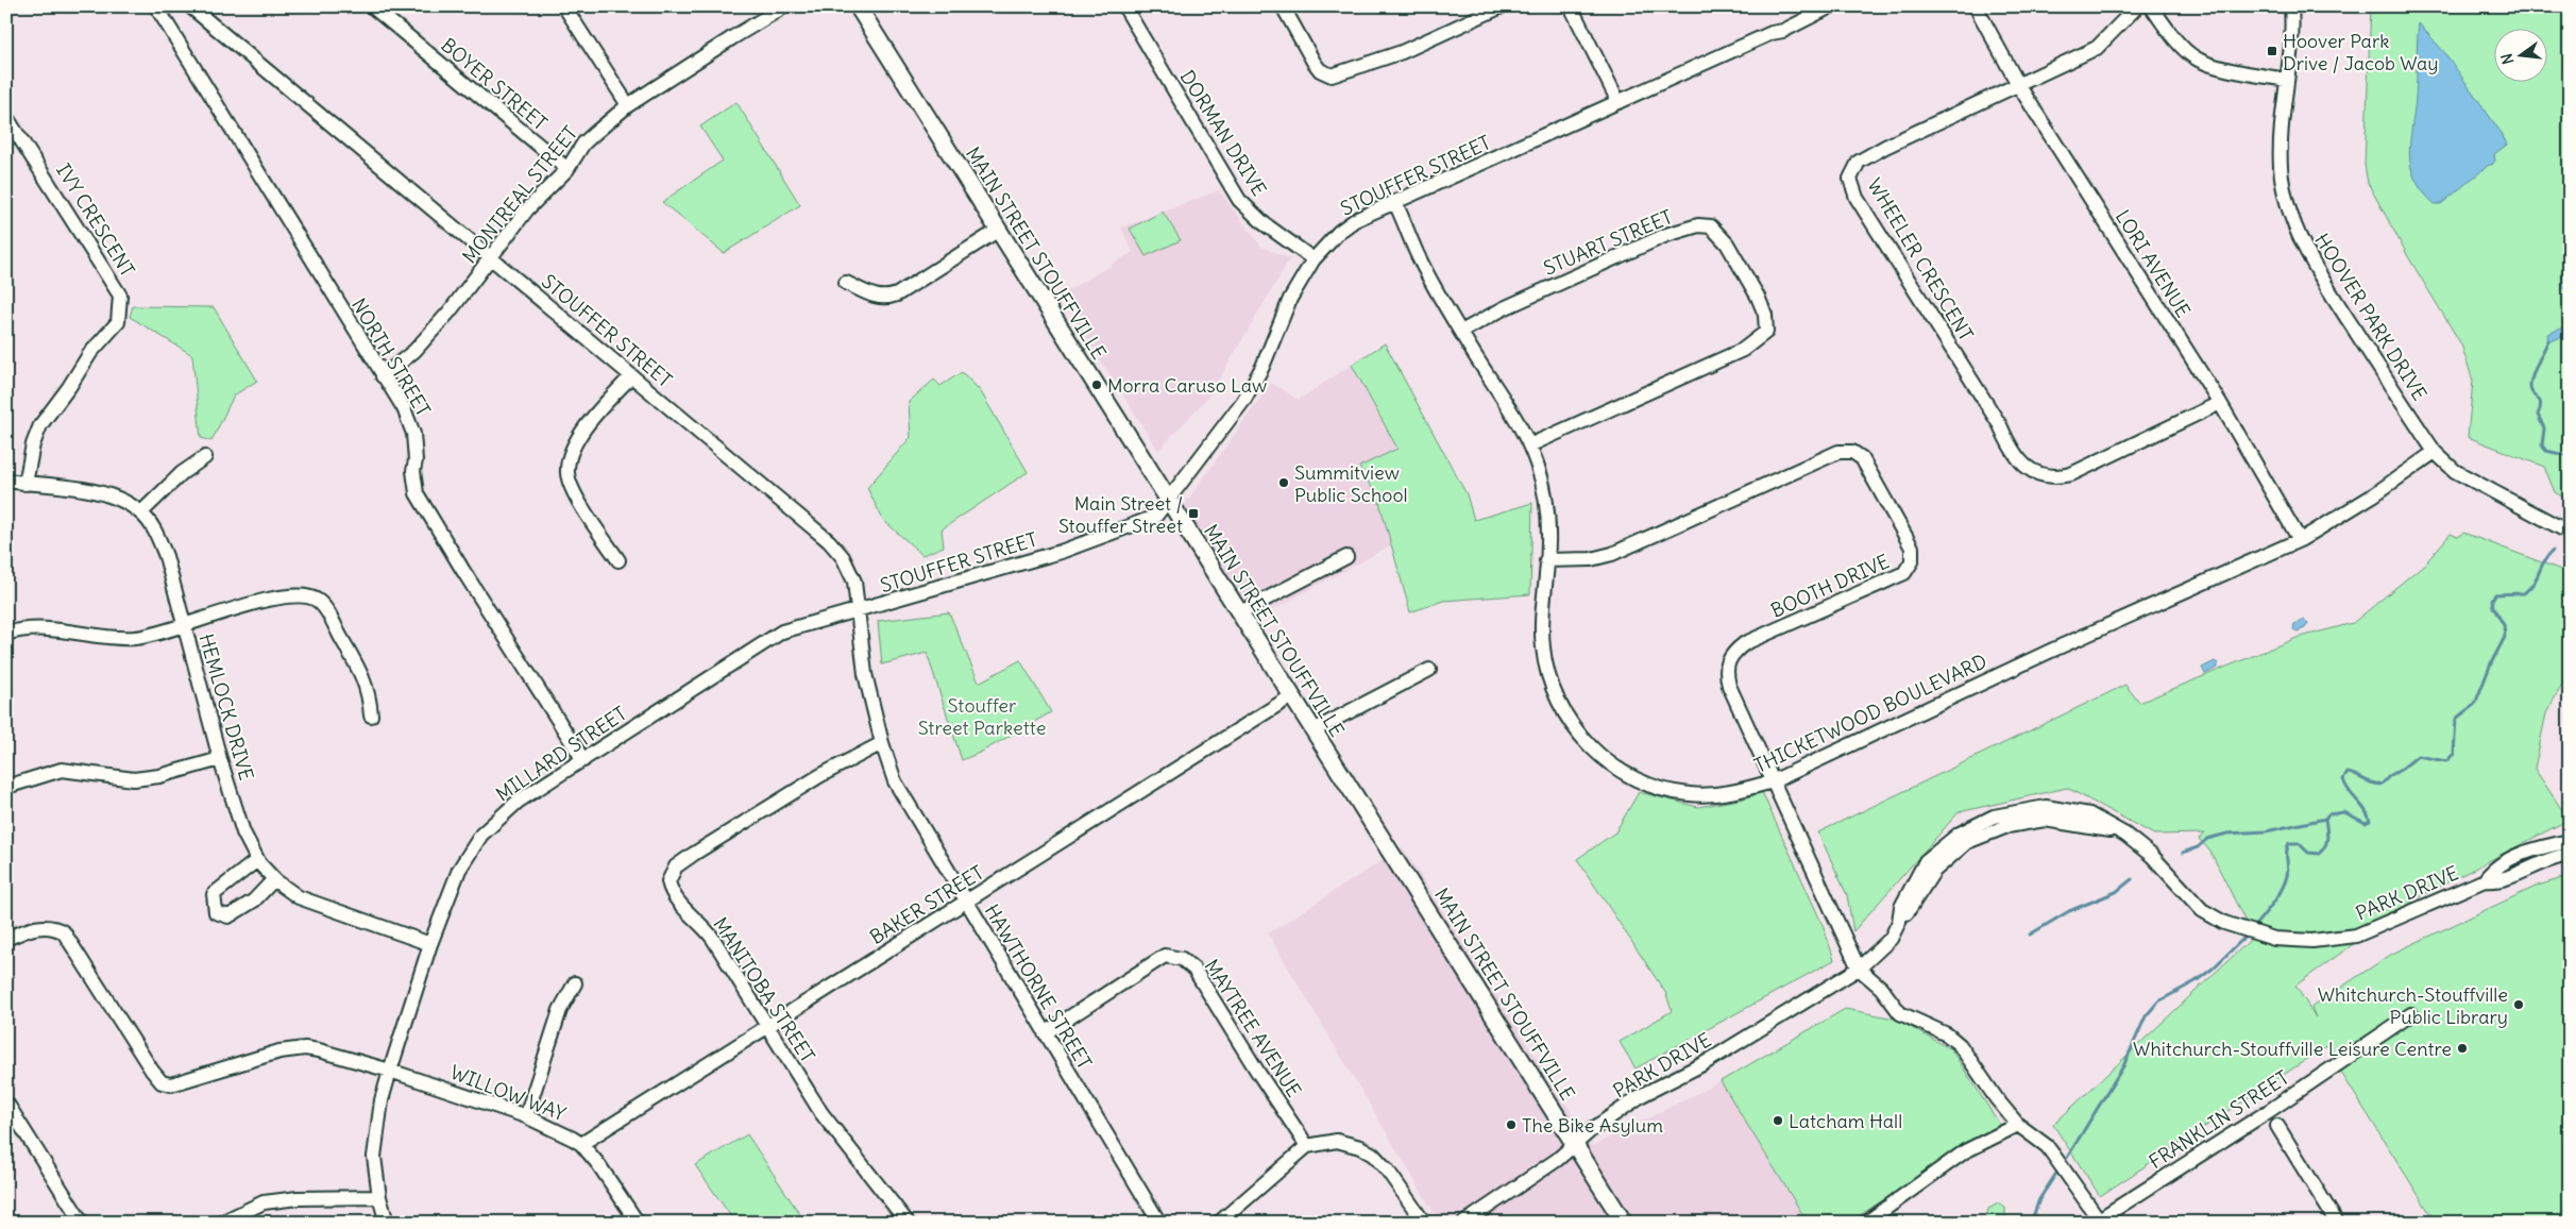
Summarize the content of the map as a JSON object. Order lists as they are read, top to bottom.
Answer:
{
  "streets": {
    "main road": ["MAIN STREET STOUFFVILLE"],
    "street": [
      "BOYER STREET",
      "DORMAN DRIVE",
      "STOUFFER STREET",
      "MONTREAL STREET",
      "IVY CRESCENT",
      "STUART STREET",
      "WHEELER CRESCENT",
      "LORI AVENUE",
      "HOOVER PARK DRIVE",
      "NORTH STREET",
      "BOOTH DRIVE",
      "HEMLOCK DRIVE",
      "THICKETWOOD BOULEVARD",
      "MILLARD STREET",
      "PARK DRIVE",
      "BAKER STREET",
      "HAWTHORNE STREET",
      "MANITOBA STREET",
      "MAYTREE AVENUE",
      "WILLOW WAY",
      "FRANKLIN STREET"
    ]
  },
  "crossings": [
    ["BOYER STREET", "MONTREAL STREET"],
    ["DORMAN DRIVE", "STOUFFER STREET"],
    ["STOUFFER STREET", "MONTREAL STREET"],
    ["STOUFFER STREET", "MAIN STREET STOUFFVILLE"],
    ["STOUFFER STREET", "THICKETWOOD BOULEVARD"],
    ["STOUFFER STREET", "MILLARD STREET"],
    ["STOUFFER STREET", "HAWTHORNE STREET"],
    ["MONTREAL STREET", "NORTH STREET"],
    ["IVY CRESCENT", "HEMLOCK DRIVE"],
    ["STUART STREET", "THICKETWOOD BOULEVARD"],
    ["MAIN STREET STOUFFVILLE", "PARK DRIVE"],
    ["MAIN STREET STOUFFVILLE", "BAKER STREET"],
    ["WHEELER CRESCENT", "LORI AVENUE"],
    ["LORI AVENUE", "THICKETWOOD BOULEVARD"],
    ["HOOVER PARK DRIVE", "THICKETWOOD BOULEVARD"],
    ["NORTH STREET", "MILLARD STREET"],
    ["BOOTH DRIVE", "THICKETWOOD BOULEVARD"],
    ["HEMLOCK DRIVE", "MILLARD STREET"],
    ["MILLARD STREET", "HAWTHORNE STREET"],
    ["MILLARD STREET", "WILLOW WAY"],
    ["BAKER STREET", "HAWTHORNE STREET"],
    ["BAKER STREET", "MANITOBA STREET"],
    ["BAKER STREET", "WILLOW WAY"],
    ["HAWTHORNE STREET", "MANITOBA STREET"],
    ["HAWTHORNE STREET", "MAYTREE AVENUE"]
  ],
  "parks": ["Stouffer Street Parkette"],
  "places": {
    "transit": ["Hoover Park Drive / Jacob Way", "Main Street / Stouffer Street"],
    "other": [
      "Morra Caruso Law",
      "Summitview Public School",
      "Whitchurch-Stouffville Public Library",
      "Whitchurch-Stouffville Leisure Centre",
      "Latcham Hall",
      "The Bike Asylum"
    ]
  },
  "north": "left"
}
